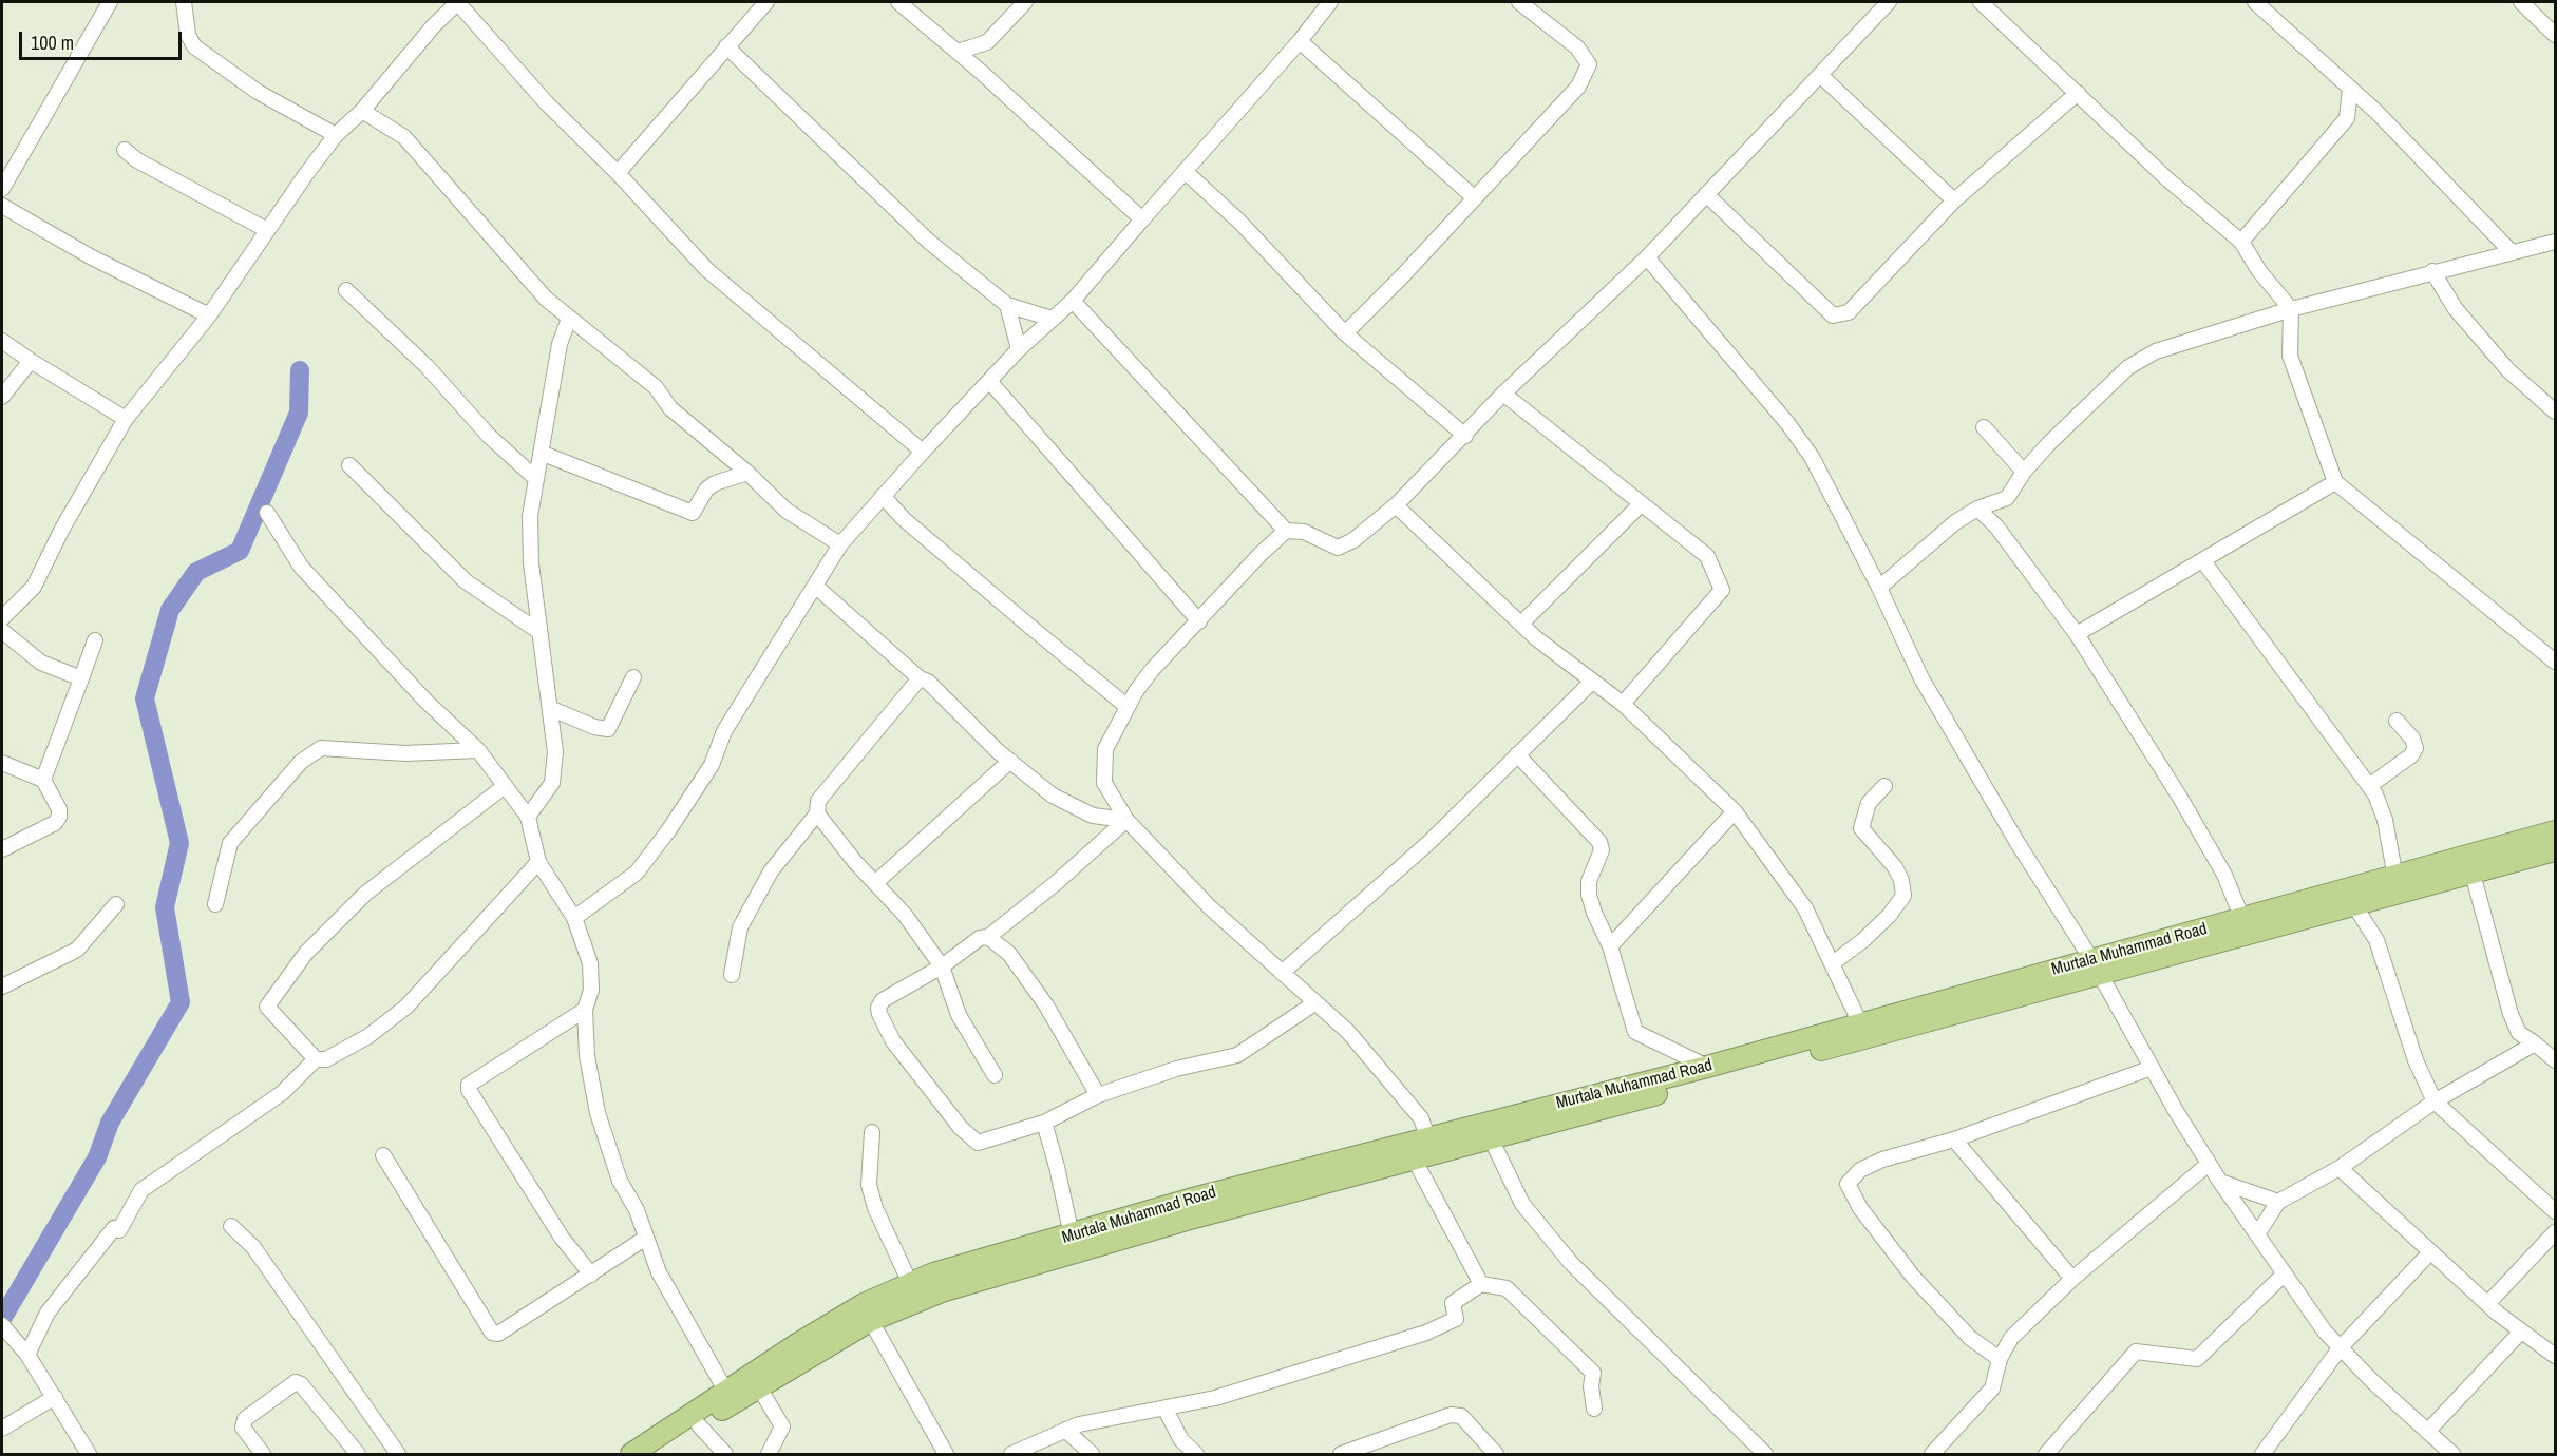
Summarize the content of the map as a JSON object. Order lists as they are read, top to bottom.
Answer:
{
  "streets": {
    "highway": ["Murtala Muhammad Road"]
  },
  "scale_bar": "100 m"
}
